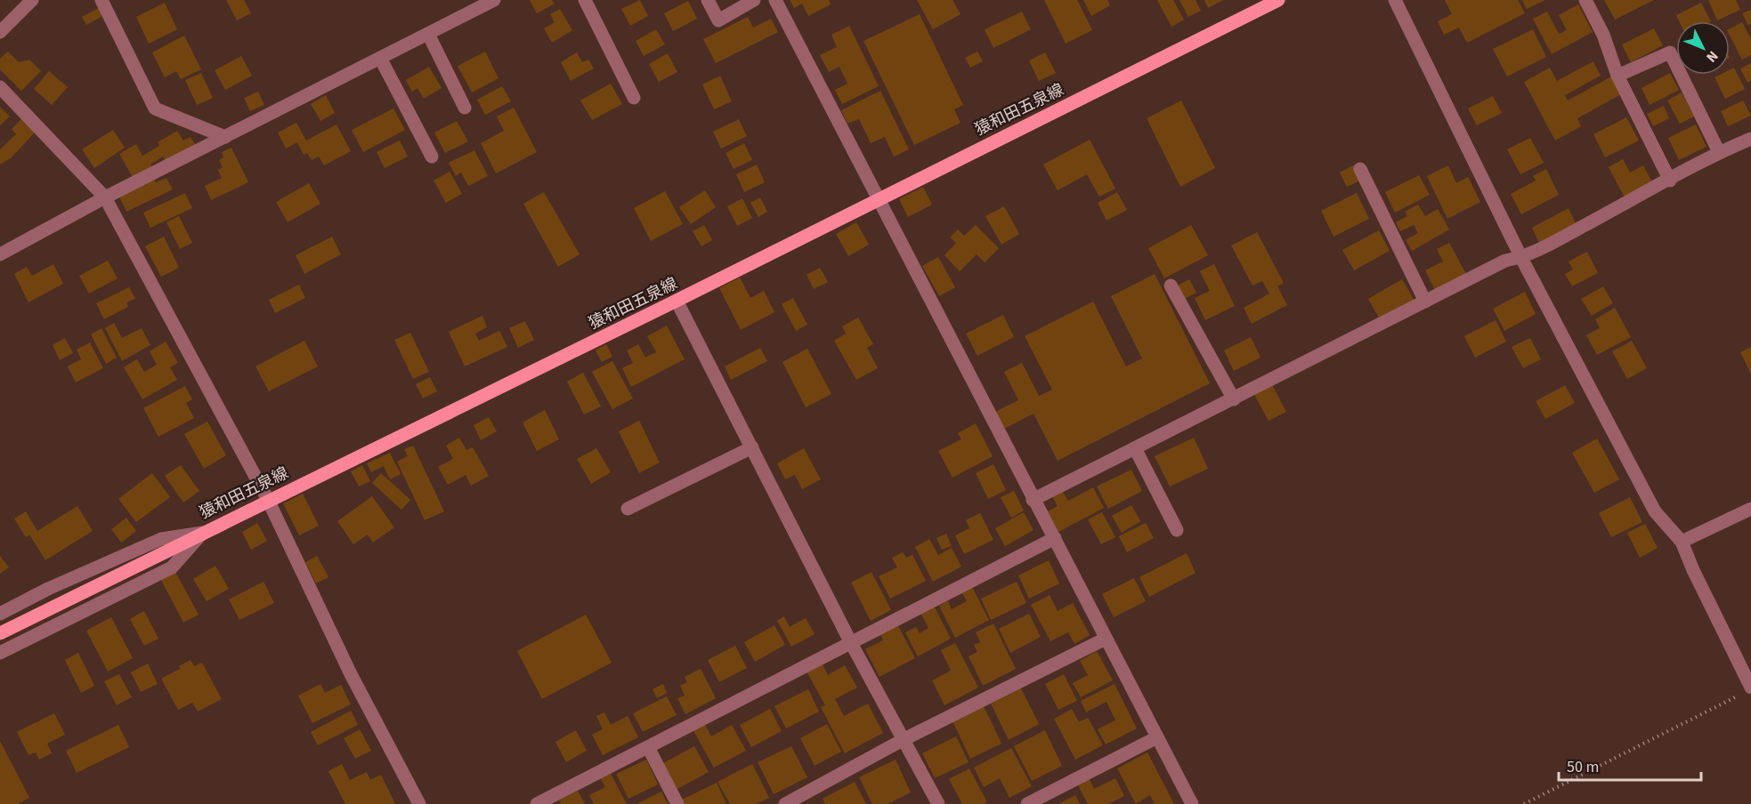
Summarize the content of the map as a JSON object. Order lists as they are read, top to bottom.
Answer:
{
  "streets": {
    "main road": ["猿和田五泉線"]
  },
  "scale_bar": "50 m",
  "north": "bottom right"
}
